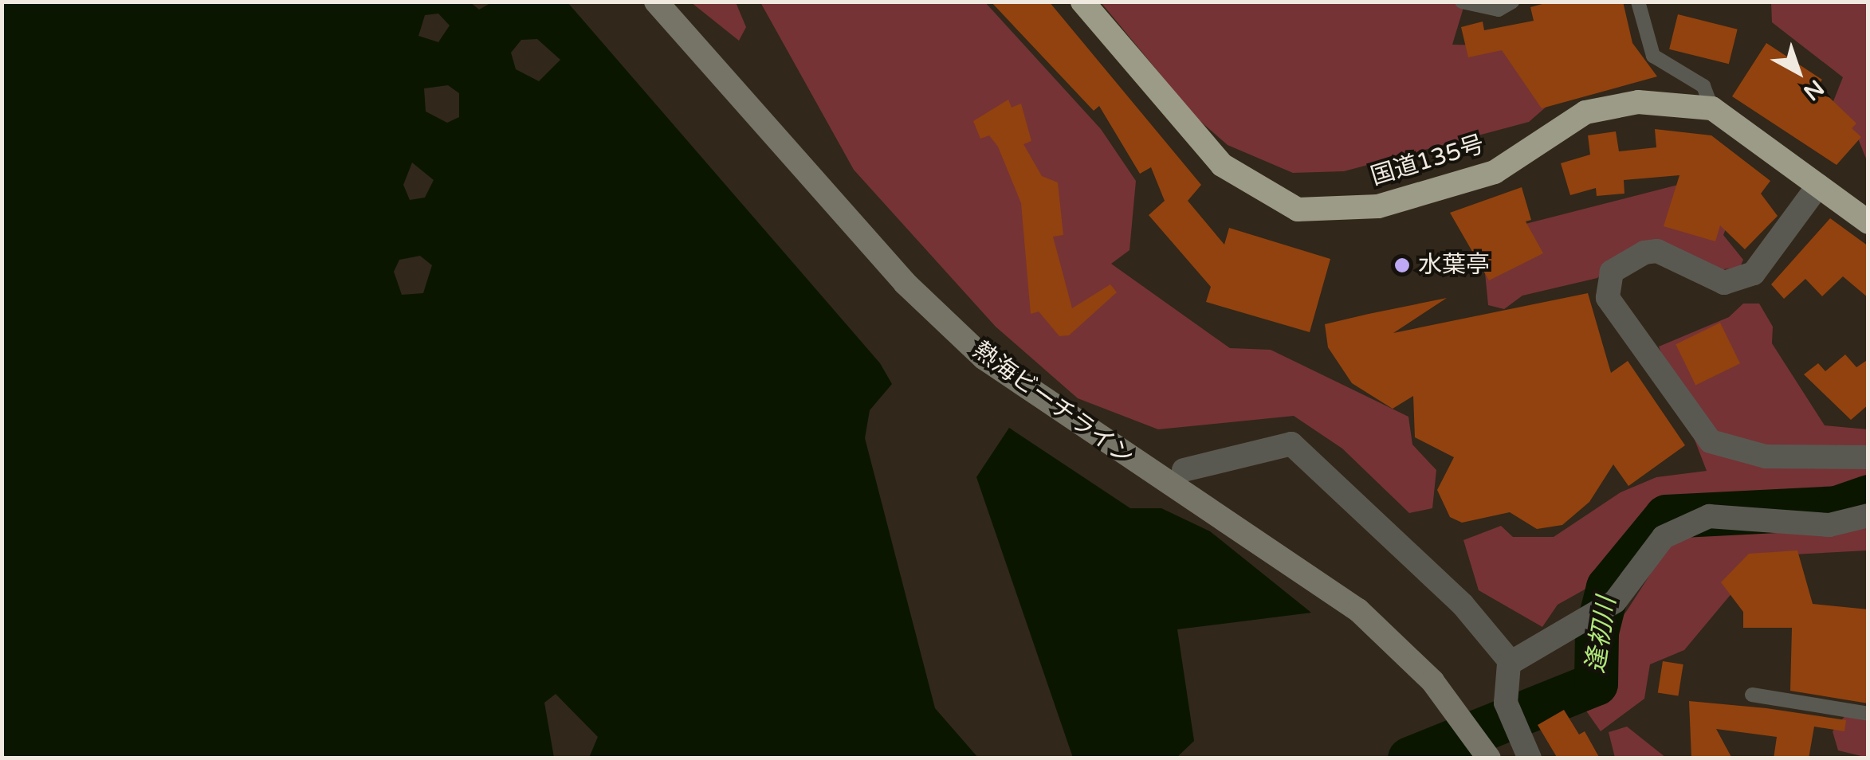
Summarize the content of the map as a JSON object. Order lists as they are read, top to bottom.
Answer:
{
  "streets": {
    "highway": ["国道135号"],
    "street": ["熱海ビーチライン"]
  },
  "water": ["逢初川"],
  "places": ["水葉亭"],
  "north": "bottom right"
}
